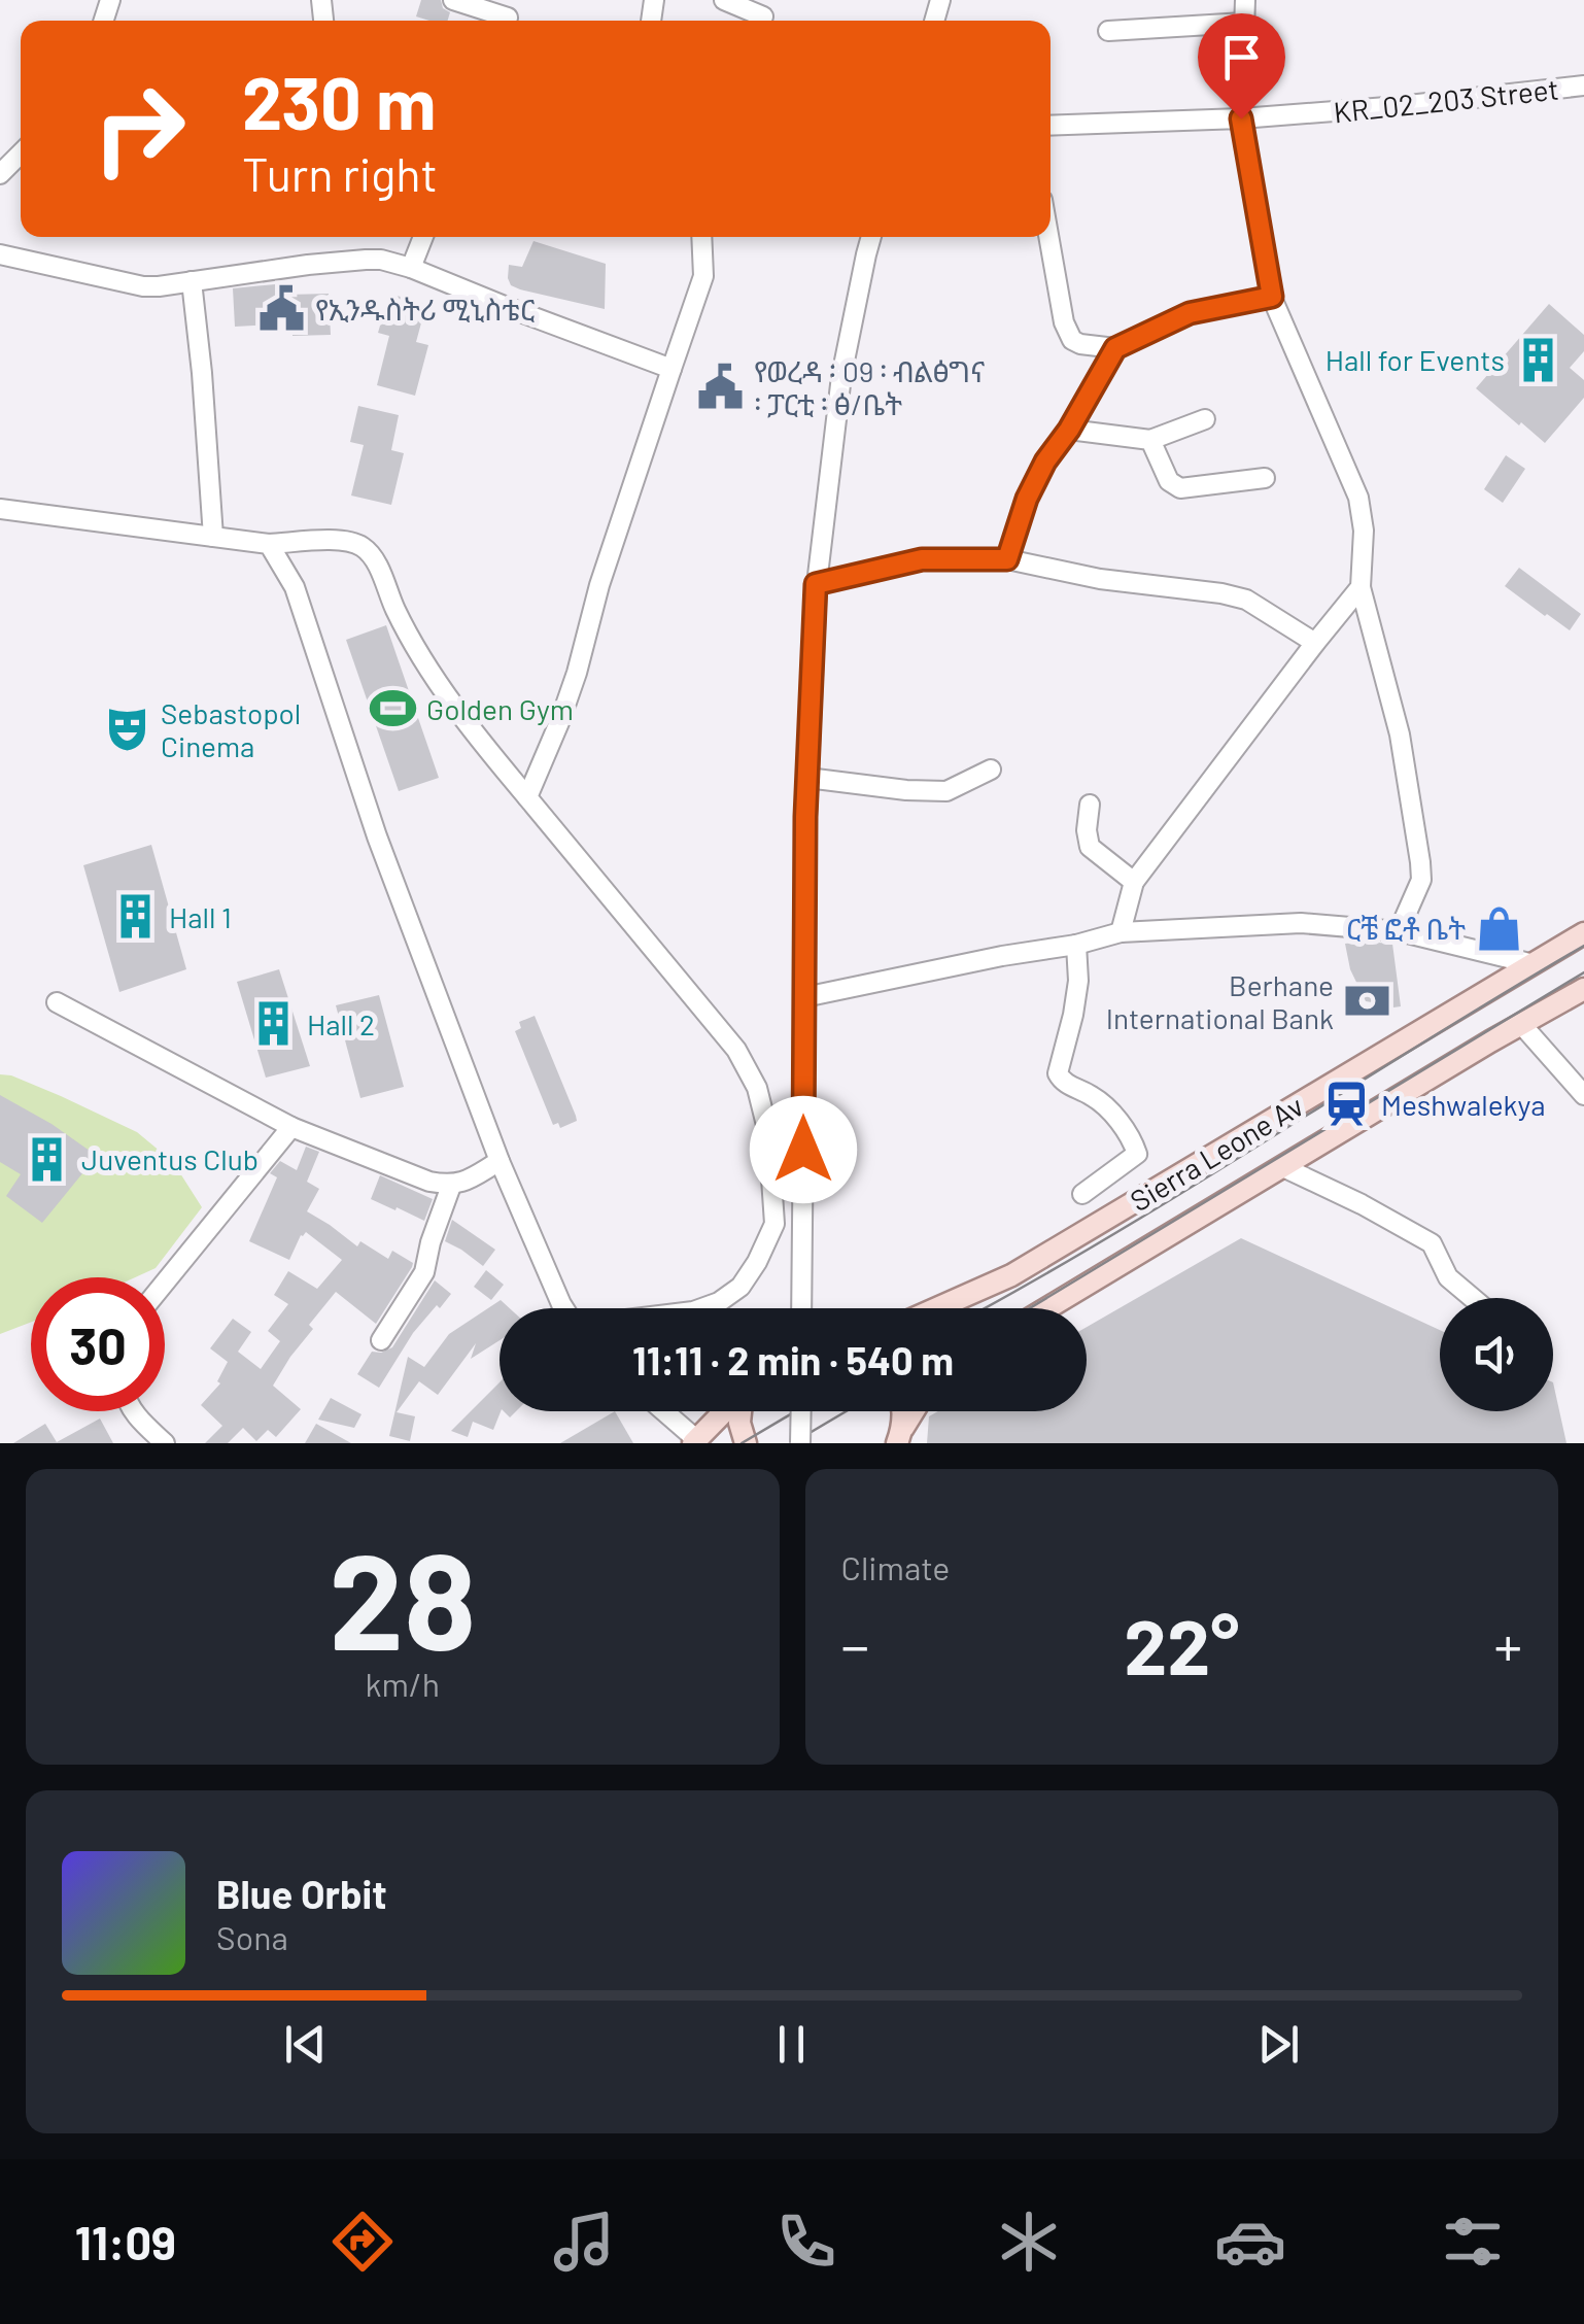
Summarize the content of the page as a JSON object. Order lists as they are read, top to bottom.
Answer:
{
  "streets": {
    "main road": ["Sierra Leone Av"],
    "street": ["KR_02_203 Street"]
  },
  "places": {
    "public building": ["የኢንዱስትሪ ሚኒስቴር", "የወረዳ ፡ 09 ፡ ብልፅግና ፡ ፓርቲ ፡ ፅ/ቤት"],
    "building": [
      "Hall for Events",
      "Hall 1",
      "Hall 2",
      "Juventus Club"
    ],
    "sports": ["Golden Gym"],
    "theatre": ["Sebastopol Cinema"],
    "shop": ["ርቼ ፎቶ ቤት"],
    "bank": ["Berhane International Bank"],
    "station": ["Meshwalekya"]
  },
  "page": {
    "turn": ["230 m", "Turn right"],
    "limit": "30",
    "trip": "11:11 · 2 min · 540 m",
    "tile": [
      ["28", "km/h"],
      "Climate"
    ],
    "heat": ["−", "22°", "+"],
    "song": ["Blue Orbit", "Sona"],
    "tabs": "11:09"
  }
}
